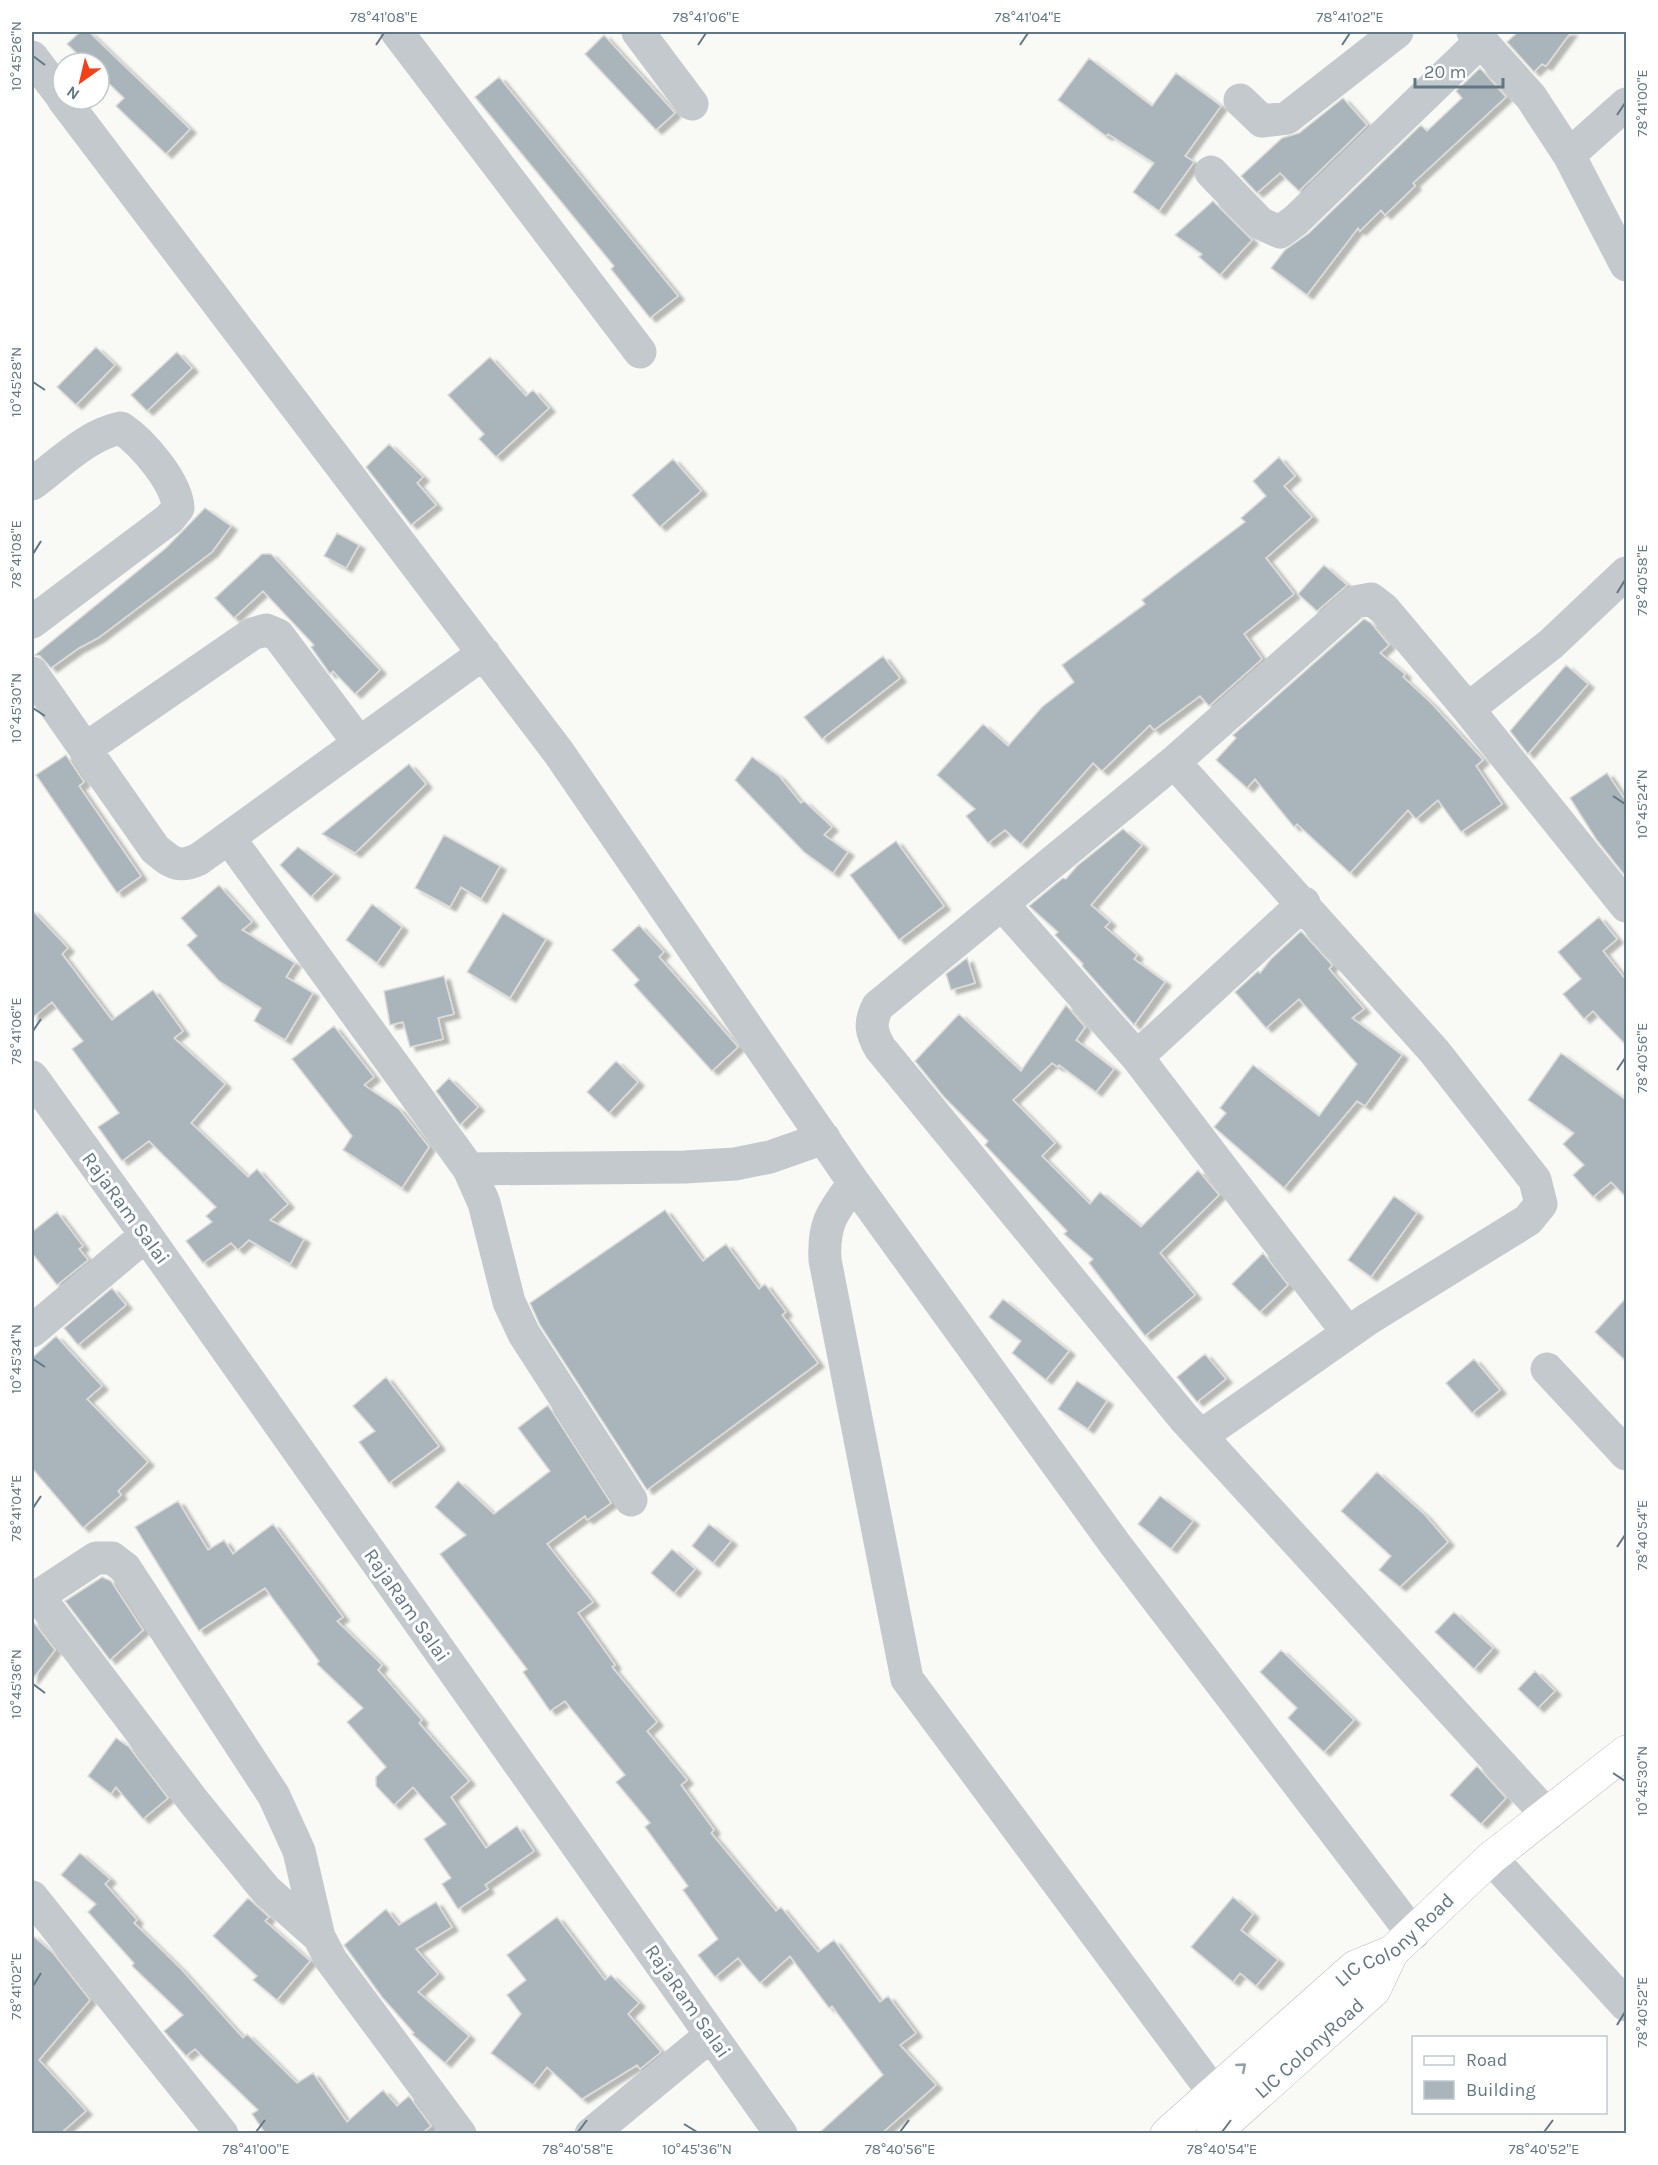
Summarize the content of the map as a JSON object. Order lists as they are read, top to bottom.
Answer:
{
  "streets": {
    "main road": ["LIC Colony Road", "LIC ColonyRoad"],
    "street": ["RajaRam Salai"]
  },
  "crossings": [
    ["LIC Colony Road", "LIC ColonyRoad"]
  ],
  "legend": ["Road", "Building"],
  "scale_bar": "20 m",
  "north": "bottom left",
  "coordinates": [
    "78°41'08\"E",
    "78°41'06\"E",
    "78°41'04\"E",
    "78°41'02\"E",
    "10°45'26\"N",
    "78°41'00\"E",
    "10°45'28\"N",
    "78°40'58\"E",
    "10°45'30\"N",
    "10°45'24\"N",
    "78°40'56\"E",
    "10°45'34\"N",
    "78°40'54\"E",
    "10°45'36\"N",
    "78°40'52\"E"
  ]
}
